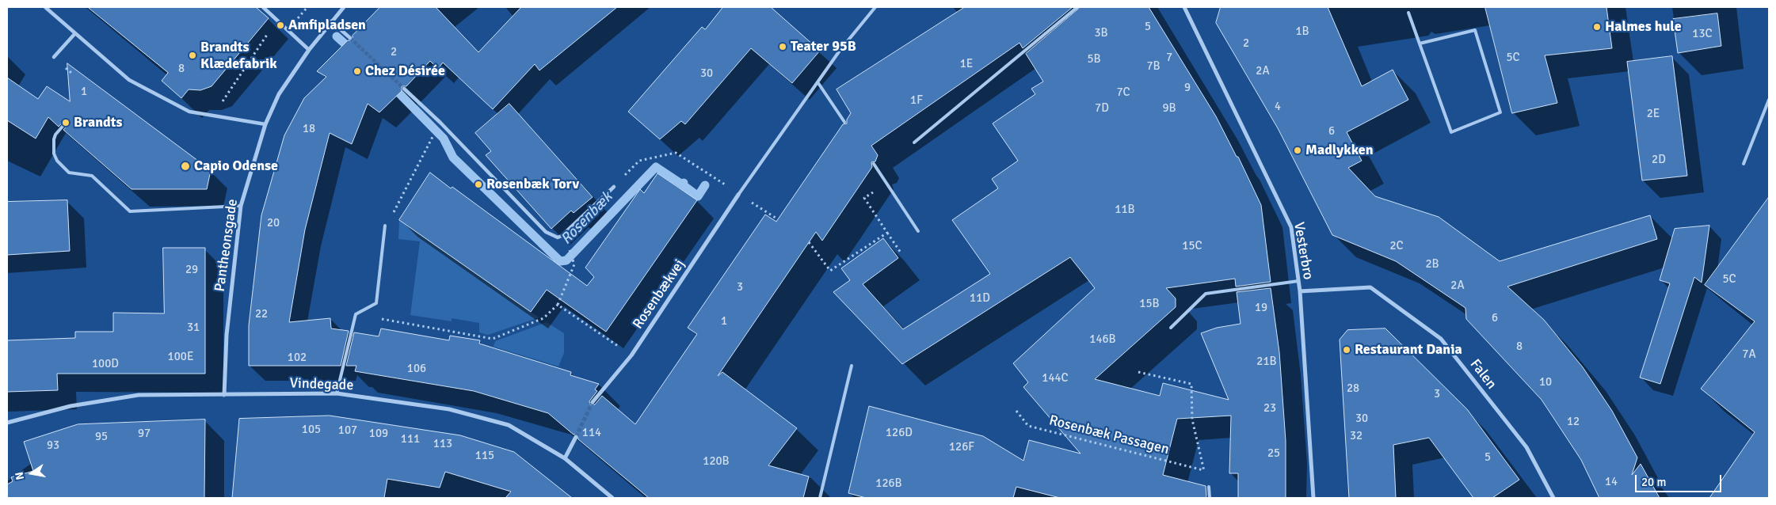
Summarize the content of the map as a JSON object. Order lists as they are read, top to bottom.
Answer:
{
  "streets": {
    "street": [
      "Pantheonsgade",
      "Vesterbro",
      "Rosenbækvej",
      "Falen",
      "Vindegade"
    ],
    "path": ["Rosenbæk Passagen"]
  },
  "crossings": [
    ["Pantheonsgade", "Vindegade"],
    ["Vesterbro", "Falen"]
  ],
  "water": ["Rosenbæk"],
  "places": [
    "Amfipladsen",
    "Halmes hule",
    "Teater 95B",
    "Brandts Klædefabrik",
    "Chez Désirée",
    "Brandts",
    "Madlykken",
    "Capio Odense",
    "Rosenbæk Torv",
    "Restaurant Dania"
  ],
  "house_numbers": [
    "5",
    "1B",
    "3B",
    "13C",
    "2",
    "2",
    "7",
    "5C",
    "5B",
    "1E",
    "7B",
    "8",
    "2A",
    "30",
    "9",
    "1",
    "7C",
    "1F",
    "4",
    "7D",
    "9B",
    "2E",
    "18",
    "6",
    "2D",
    "11B",
    "20",
    "15C",
    "2C",
    "2B",
    "29",
    "5C",
    "2A",
    "3",
    "11D",
    "15B",
    "19",
    "22",
    "6",
    "1",
    "31",
    "146B",
    "8",
    "7A",
    "100E",
    "102",
    "21B",
    "100D",
    "106",
    "144C",
    "10",
    "28",
    "3",
    "23",
    "30",
    "12",
    "105",
    "107",
    "114",
    "126D",
    "97",
    "109",
    "32",
    "95",
    "111",
    "113",
    "93",
    "126F",
    "25",
    "115",
    "5",
    "120B",
    "14",
    "126B"
  ],
  "scale_bar": "20 m",
  "north": "left"
}
